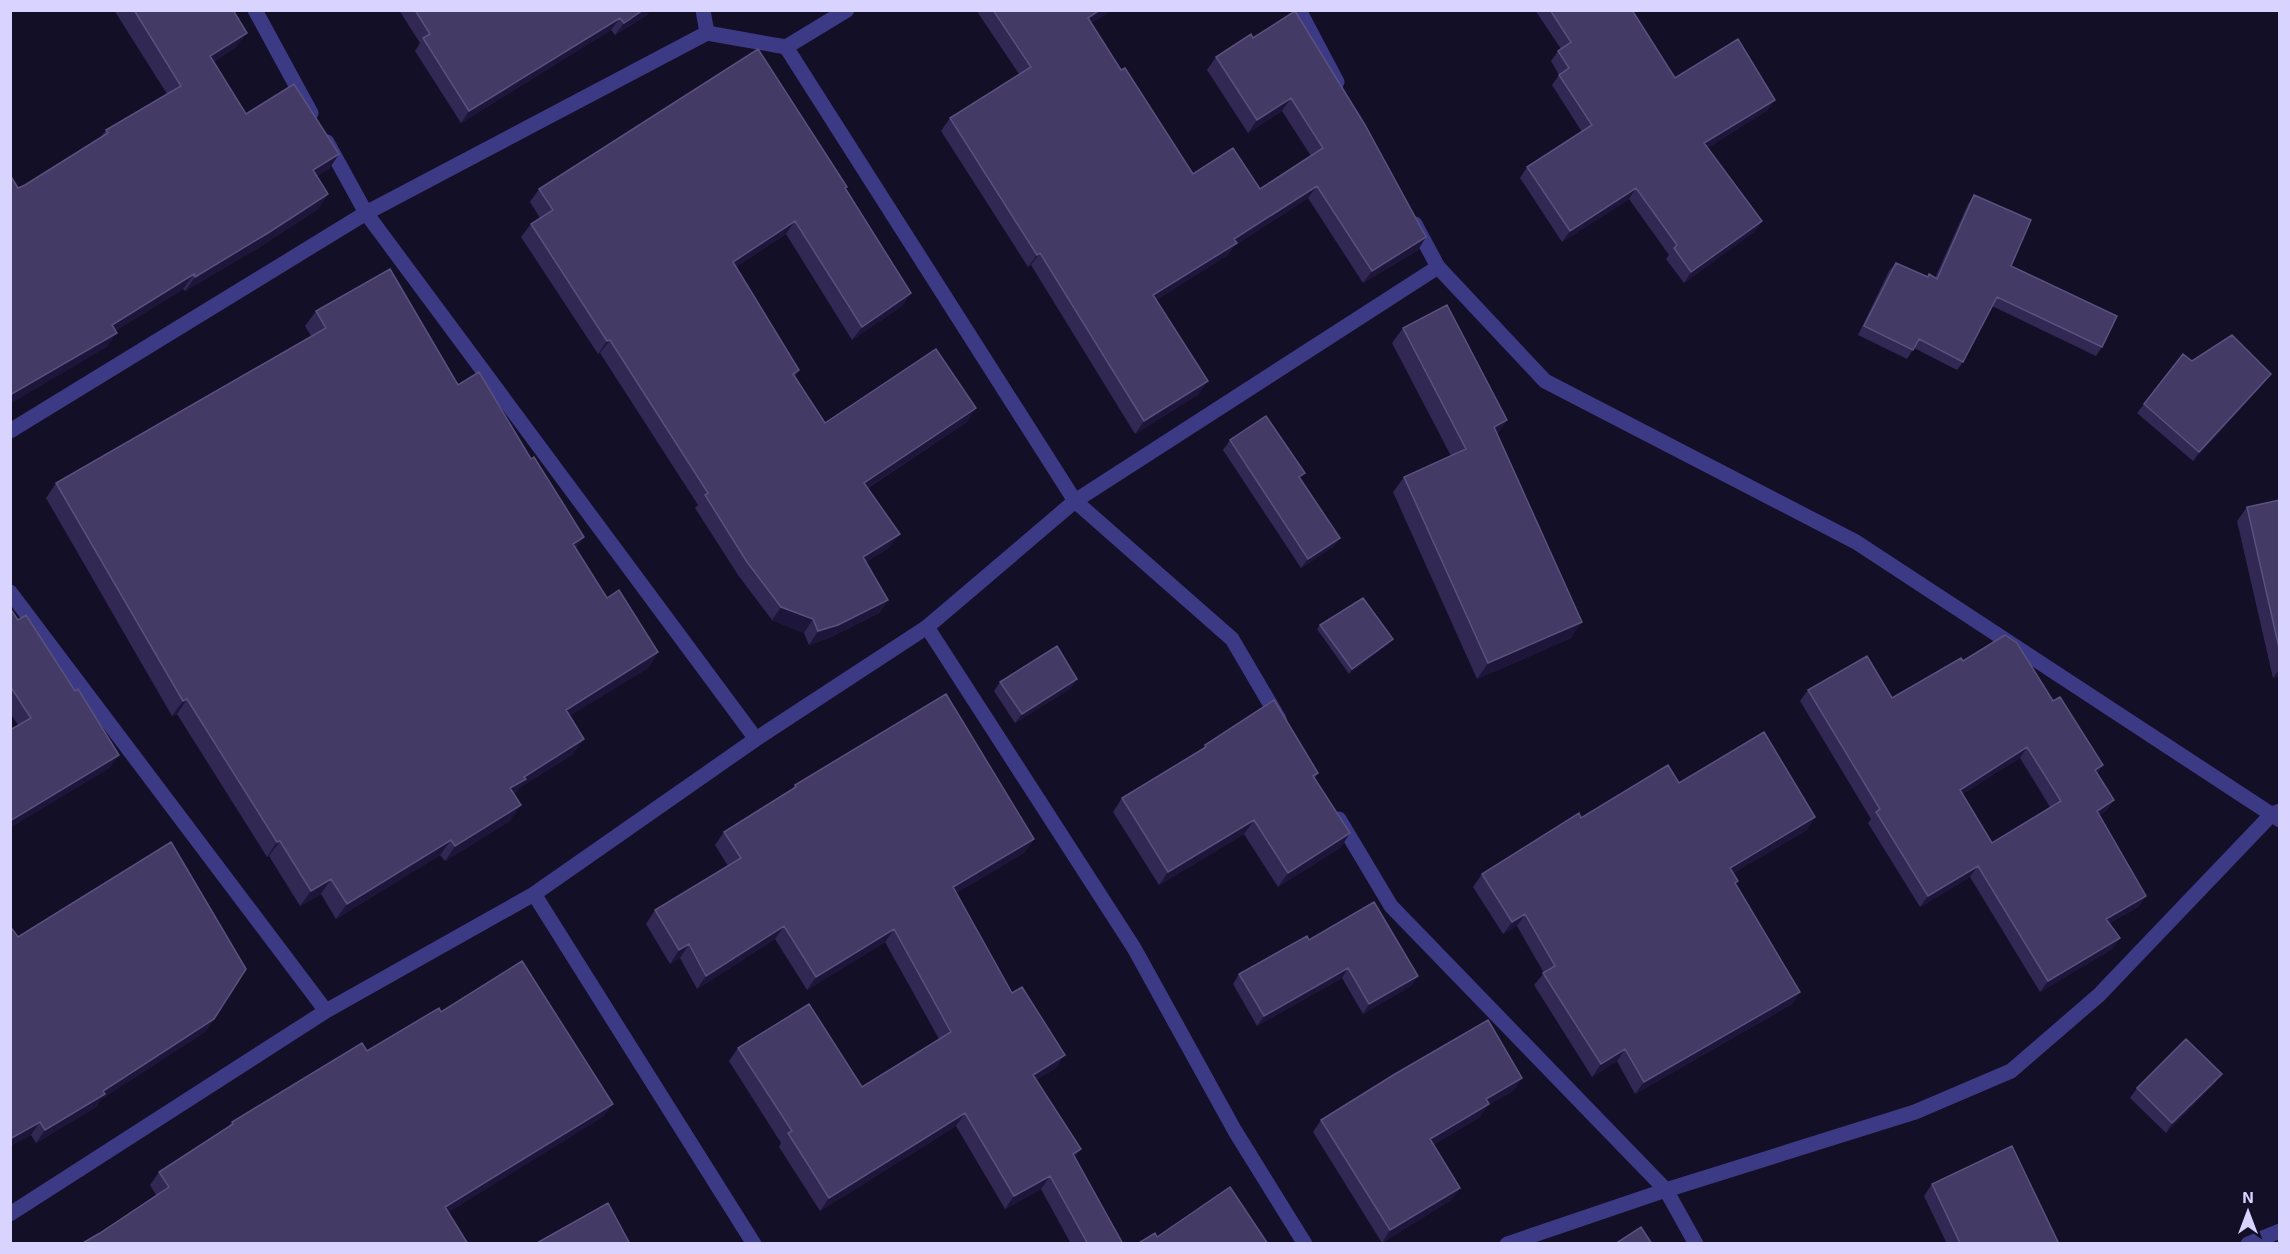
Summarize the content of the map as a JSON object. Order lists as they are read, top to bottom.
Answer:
{
  "north": "top"
}
